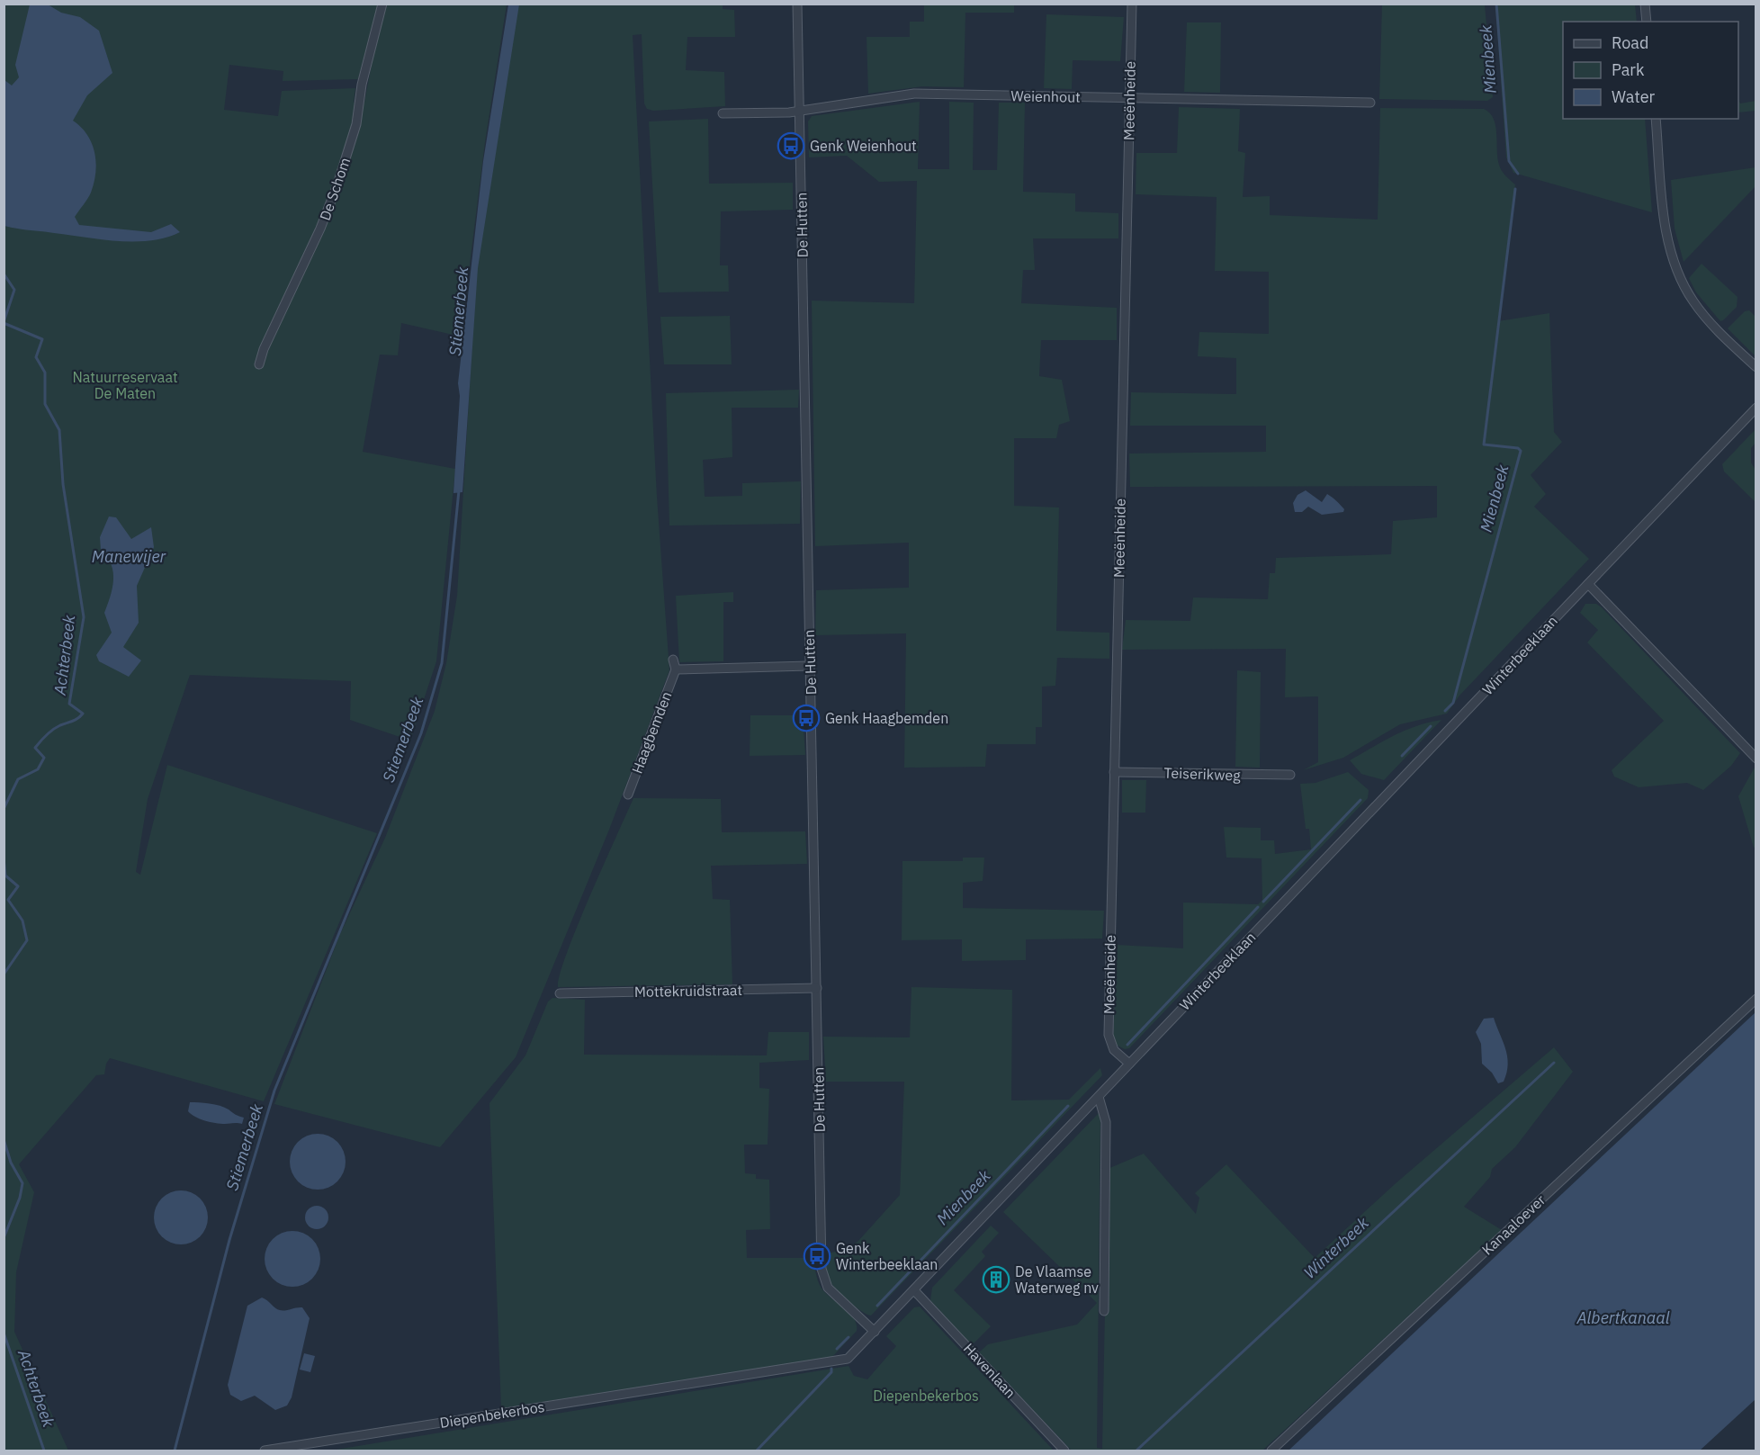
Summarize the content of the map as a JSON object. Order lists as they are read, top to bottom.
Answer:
{
  "streets": {
    "street": [
      "Weienhout",
      "Meeënheide",
      "De Schom",
      "De Hutten",
      "Winterbeeklaan",
      "Haagbemden",
      "Teiserikweg",
      "Mottekruidstraat",
      "Kanaaloever",
      "Havenlaan",
      "Diepenbekerbos"
    ]
  },
  "crossings": [
    ["Weienhout", "Meeënheide"],
    ["Weienhout", "De Hutten"],
    ["Meeënheide", "Winterbeeklaan"],
    ["Meeënheide", "Teiserikweg"],
    ["De Hutten", "Winterbeeklaan"],
    ["De Hutten", "Mottekruidstraat"],
    ["Winterbeeklaan", "Havenlaan"],
    ["Winterbeeklaan", "Diepenbekerbos"]
  ],
  "water": [
    "Mienbeek",
    "Stiemerbeek",
    "Manewijer",
    "Achterbeek",
    "Winterbeek",
    "Albertkanaal"
  ],
  "parks": ["Natuurreservaat De Maten", "Diepenbekerbos"],
  "places": {
    "bus stop": ["Genk Weienhout", "Genk Haagbemden", "Genk Winterbeeklaan"],
    "building": ["De Vlaamse Waterweg nv"]
  },
  "legend": ["Road", "Park", "Water"]
}
